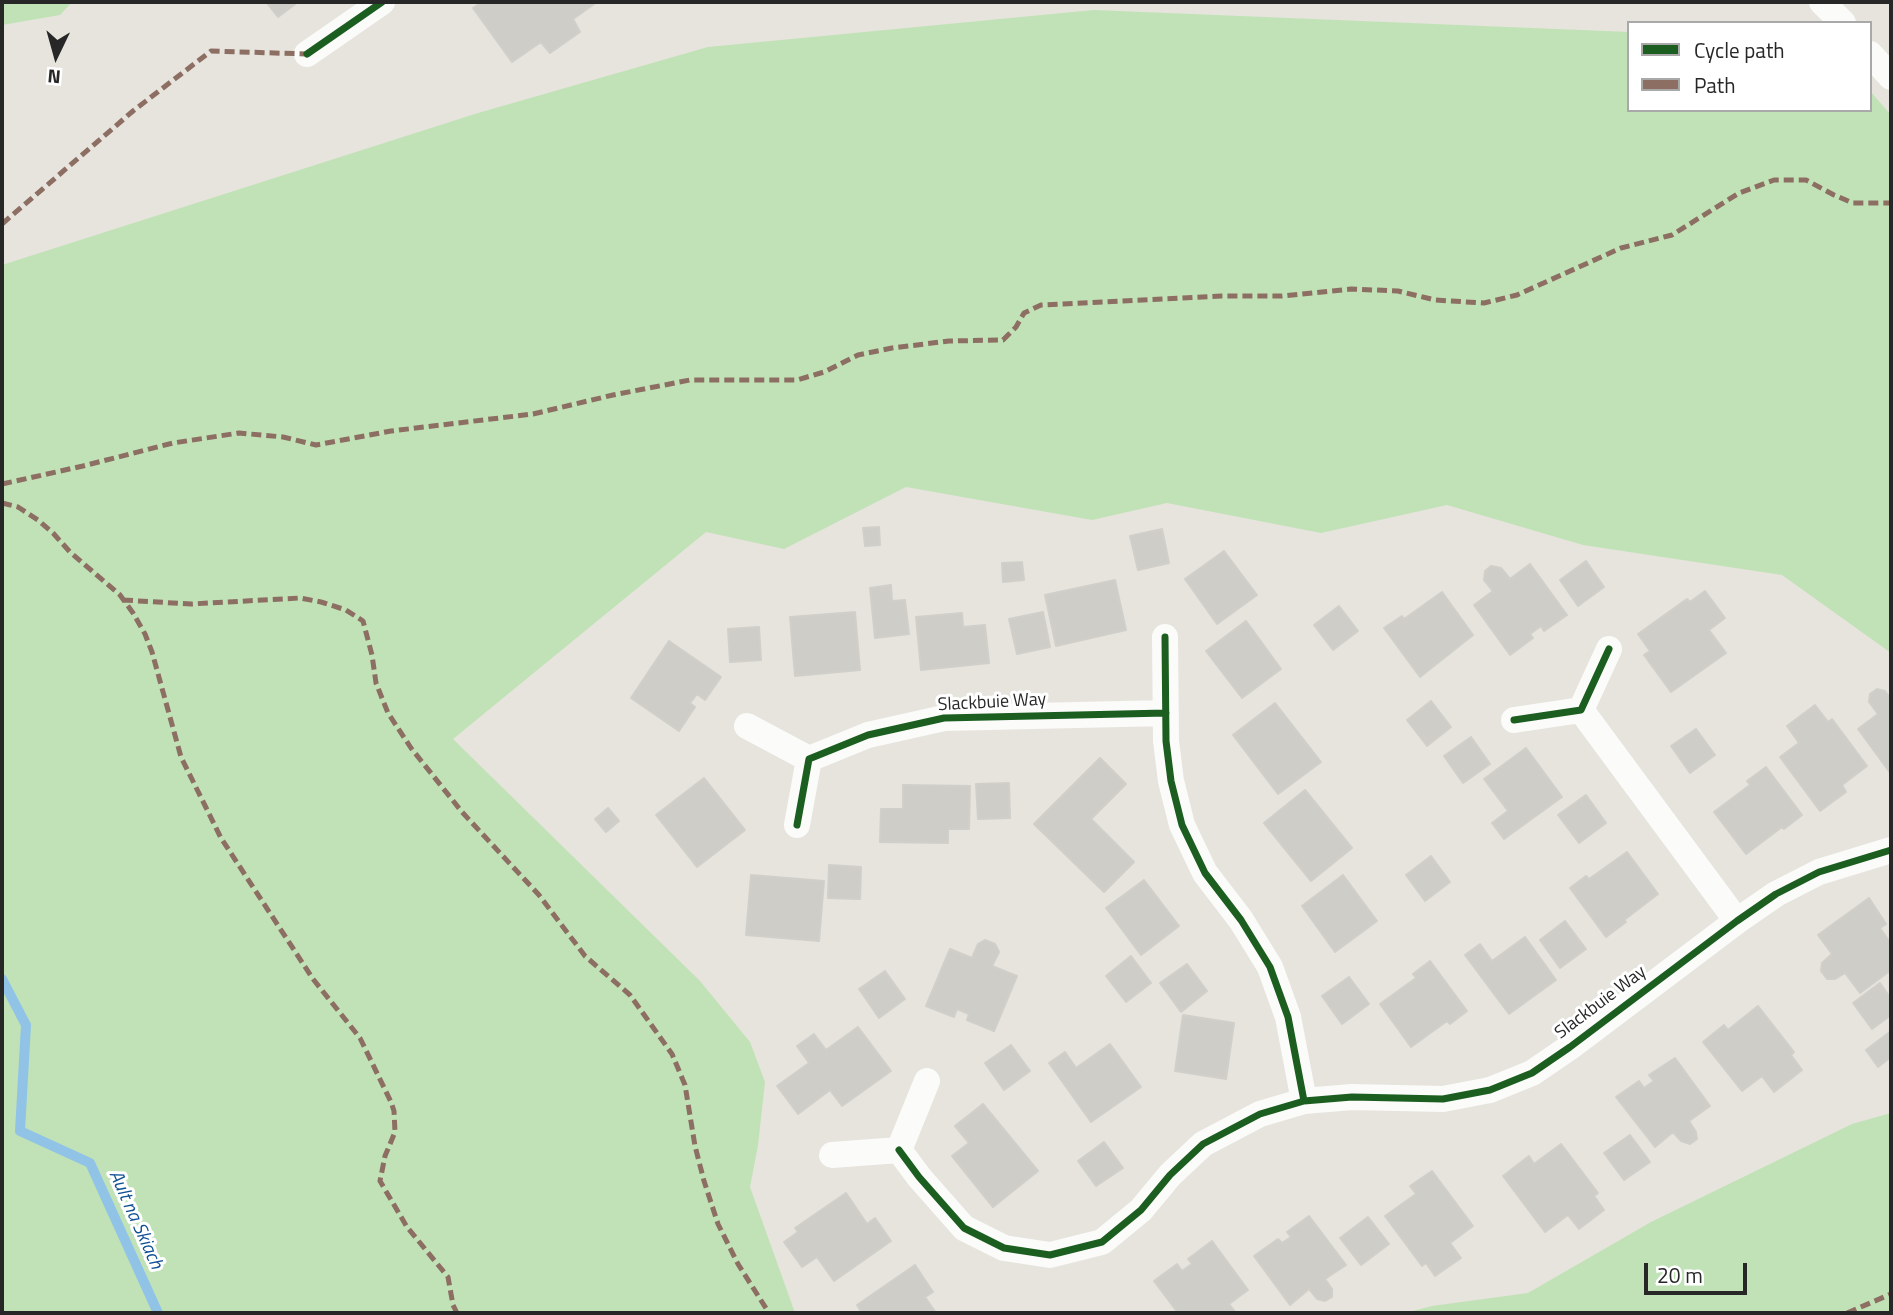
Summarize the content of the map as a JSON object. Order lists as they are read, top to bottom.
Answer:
{
  "streets": {
    "street": ["Slackbuie Way"]
  },
  "water": ["Ault na Skiach"],
  "legend": ["Cycle path", "Path"],
  "scale_bar": "20 m",
  "north": "bottom"
}
